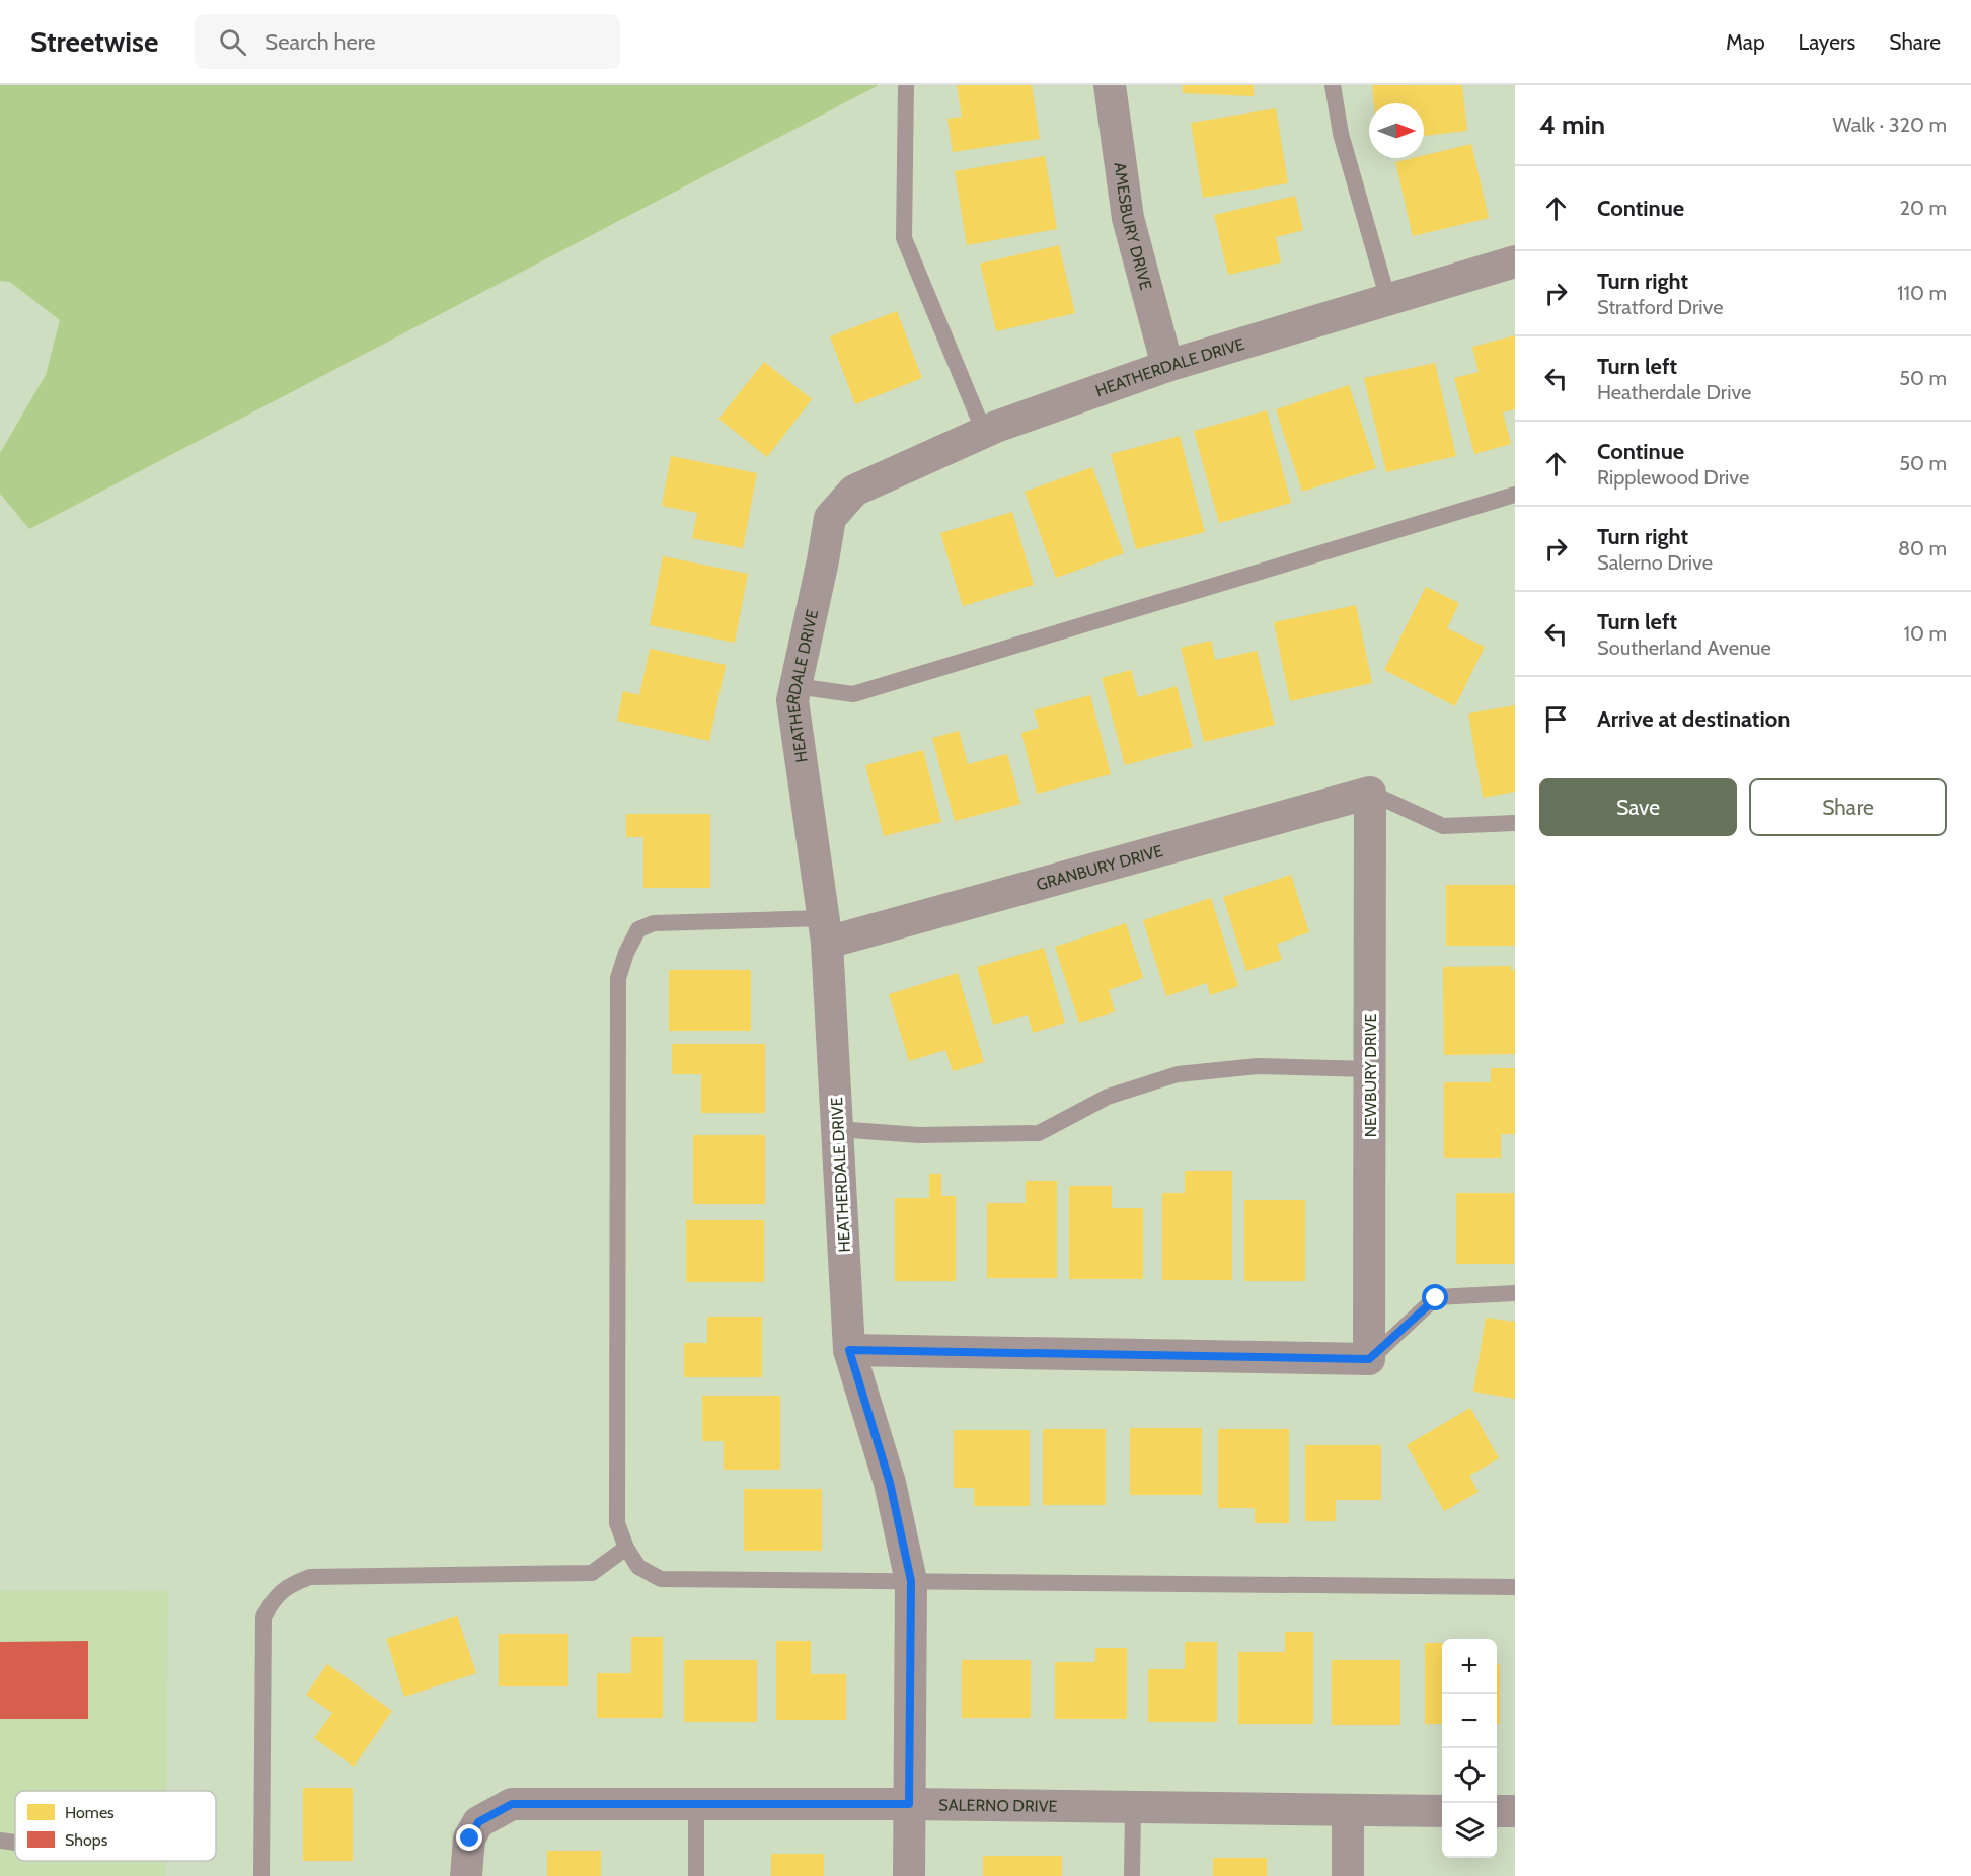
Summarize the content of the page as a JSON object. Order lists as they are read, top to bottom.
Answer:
{
  "streets": {
    "street": [
      "AMESBURY DRIVE",
      "HEATHERDALE DRIVE",
      "GRANBURY DRIVE",
      "NEWBURY DRIVE",
      "SALERNO DRIVE"
    ]
  },
  "crossings": [
    ["AMESBURY DRIVE", "HEATHERDALE DRIVE"],
    ["HEATHERDALE DRIVE", "GRANBURY DRIVE"],
    ["HEATHERDALE DRIVE", "SALERNO DRIVE"],
    ["GRANBURY DRIVE", "NEWBURY DRIVE"]
  ],
  "legend": ["Homes", "Shops"],
  "north": "right",
  "page": {
    "header": "Streetwise",
    "search": "Search here",
    "nav": ["Map", "Layers", "Share"],
    "heading": ["4 min", "Walk · 320 m"],
    "list": [
      ["Continue", "20 m"],
      ["Turn right", "Stratford Drive", "110 m"],
      ["Turn left", "Heatherdale Drive", "50 m"],
      ["Continue", "Ripplewood Drive", "50 m"],
      ["Turn right", "Salerno Drive", "80 m"],
      ["Turn left", "Southerland Avenue", "10 m"],
      "Arrive at destination"
    ],
    "buttons": ["Save", "Share"],
    "map_buttons": ["+", "−"]
  }
}
